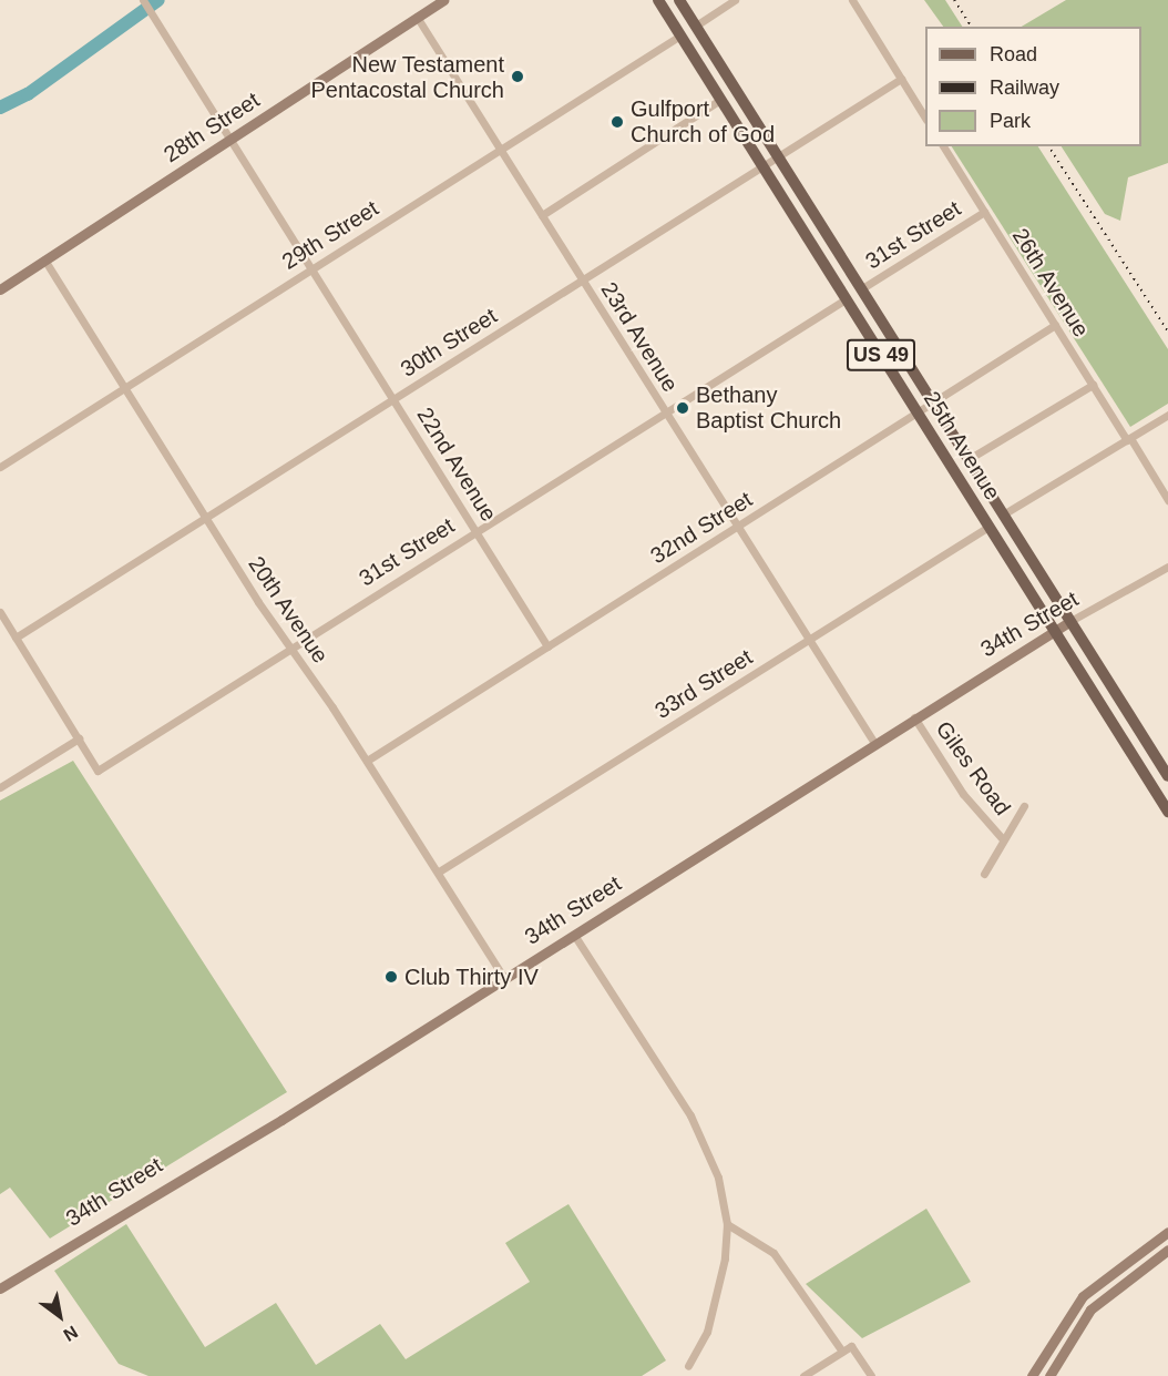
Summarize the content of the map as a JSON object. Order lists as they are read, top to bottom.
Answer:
{
  "streets": {
    "main road": ["US 49", "25th Avenue"],
    "street": [
      "28th Street",
      "29th Street",
      "31st Street",
      "26th Avenue",
      "23rd Avenue",
      "30th Street",
      "22nd Avenue",
      "32nd Street",
      "20th Avenue",
      "34th Street",
      "33rd Street",
      "Giles Road"
    ]
  },
  "crossings": [
    ["28th Street", "23rd Avenue"],
    ["28th Street", "22nd Avenue"],
    ["28th Street", "20th Avenue"],
    ["29th Street", "23rd Avenue"],
    ["29th Street", "25th Avenue"],
    ["29th Street", "22nd Avenue"],
    ["29th Street", "20th Avenue"],
    ["31st Street", "26th Avenue"],
    ["31st Street", "23rd Avenue"],
    ["31st Street", "25th Avenue"],
    ["31st Street", "22nd Avenue"],
    ["31st Street", "20th Avenue"],
    ["26th Avenue", "32nd Street"],
    ["23rd Avenue", "30th Street"],
    ["23rd Avenue", "32nd Street"],
    ["23rd Avenue", "34th Street"],
    ["23rd Avenue", "33rd Street"],
    ["30th Street", "25th Avenue"],
    ["30th Street", "22nd Avenue"],
    ["30th Street", "20th Avenue"],
    ["25th Avenue", "32nd Street"],
    ["25th Avenue", "34th Street"],
    ["25th Avenue", "33rd Street"],
    ["22nd Avenue", "32nd Street"],
    ["32nd Street", "20th Avenue"],
    ["20th Avenue", "34th Street"],
    ["20th Avenue", "33rd Street"],
    ["34th Street", "Giles Road"]
  ],
  "places": [
    "New Testament Pentacostal Church",
    "Gulfport Church of God",
    "Bethany Baptist Church",
    "Club Thirty IV"
  ],
  "legend": ["Road", "Railway", "Park"],
  "north": "bottom right"
}
